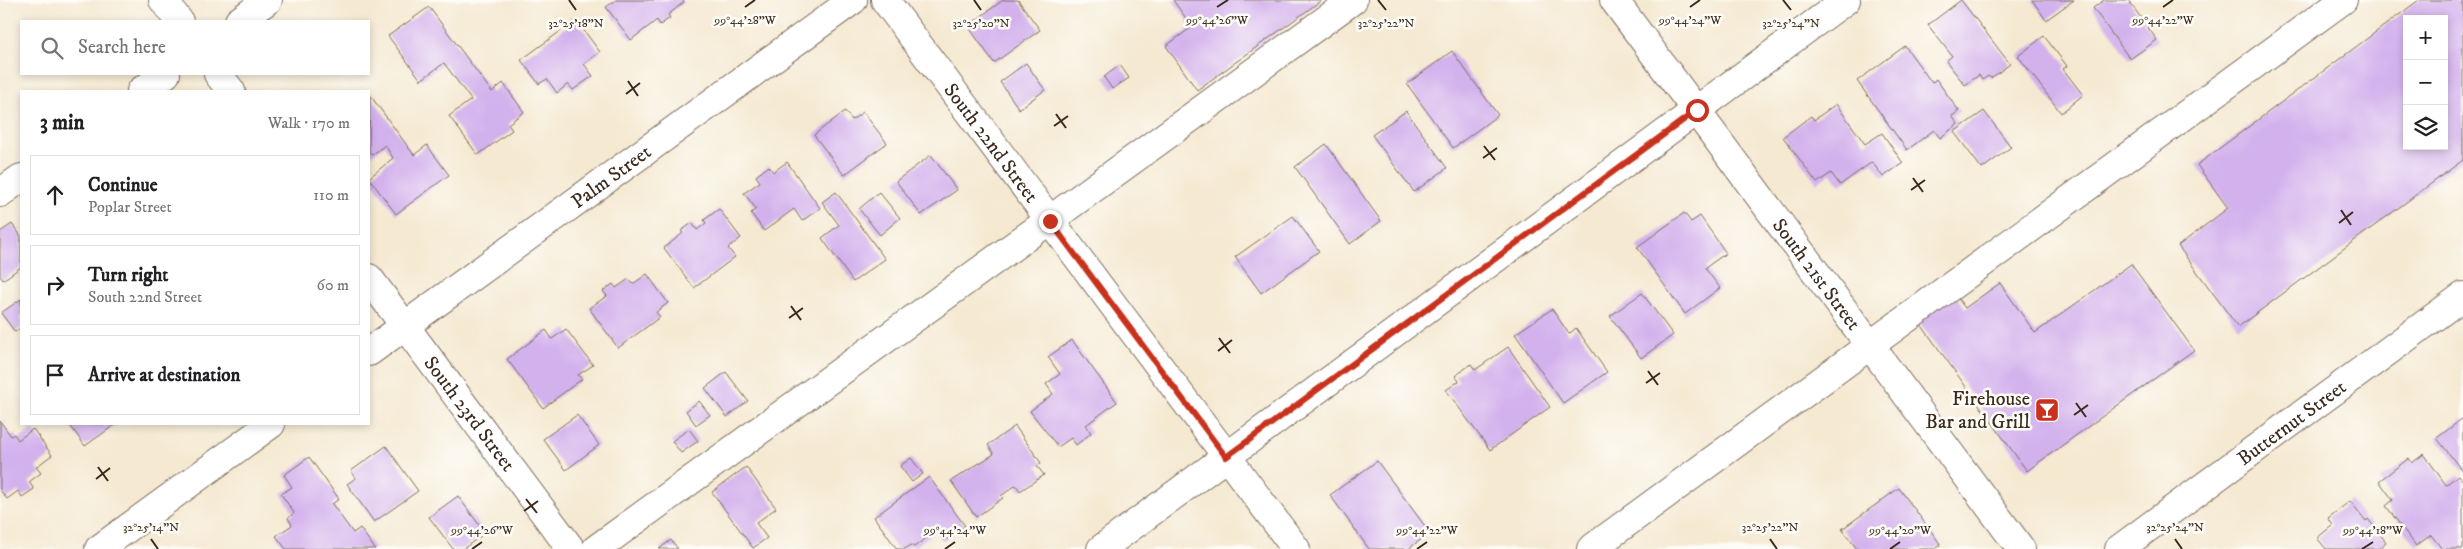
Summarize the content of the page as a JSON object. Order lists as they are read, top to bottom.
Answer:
{
  "streets": {
    "street": [
      "South 22nd Street",
      "Palm Street",
      "South 21st Street",
      "South 23rd Street",
      "Butternut Street"
    ]
  },
  "crossings": [
    ["Palm Street", "South 23rd Street"]
  ],
  "places": {
    "bar": ["Firehouse Bar and Grill"]
  },
  "page": {
    "map_buttons": ["+", "−"],
    "search": "Search here",
    "heading": ["3 min", "Walk · 170 m"],
    "list": [
      ["Continue", "Poplar Street", "110 m"],
      ["Turn right", "South 22nd Street", "60 m"],
      "Arrive at destination"
    ]
  },
  "coordinates": [
    "99°44'28\"W",
    "99°44'26\"W",
    "99°44'24\"W",
    "99°44'22\"W",
    "32°25'18\"N",
    "32°25'20\"N",
    "32°25'22\"N",
    "32°25'24\"N",
    "32°25'14\"N",
    "99°44'20\"W",
    "99°44'18\"W"
  ]
}
